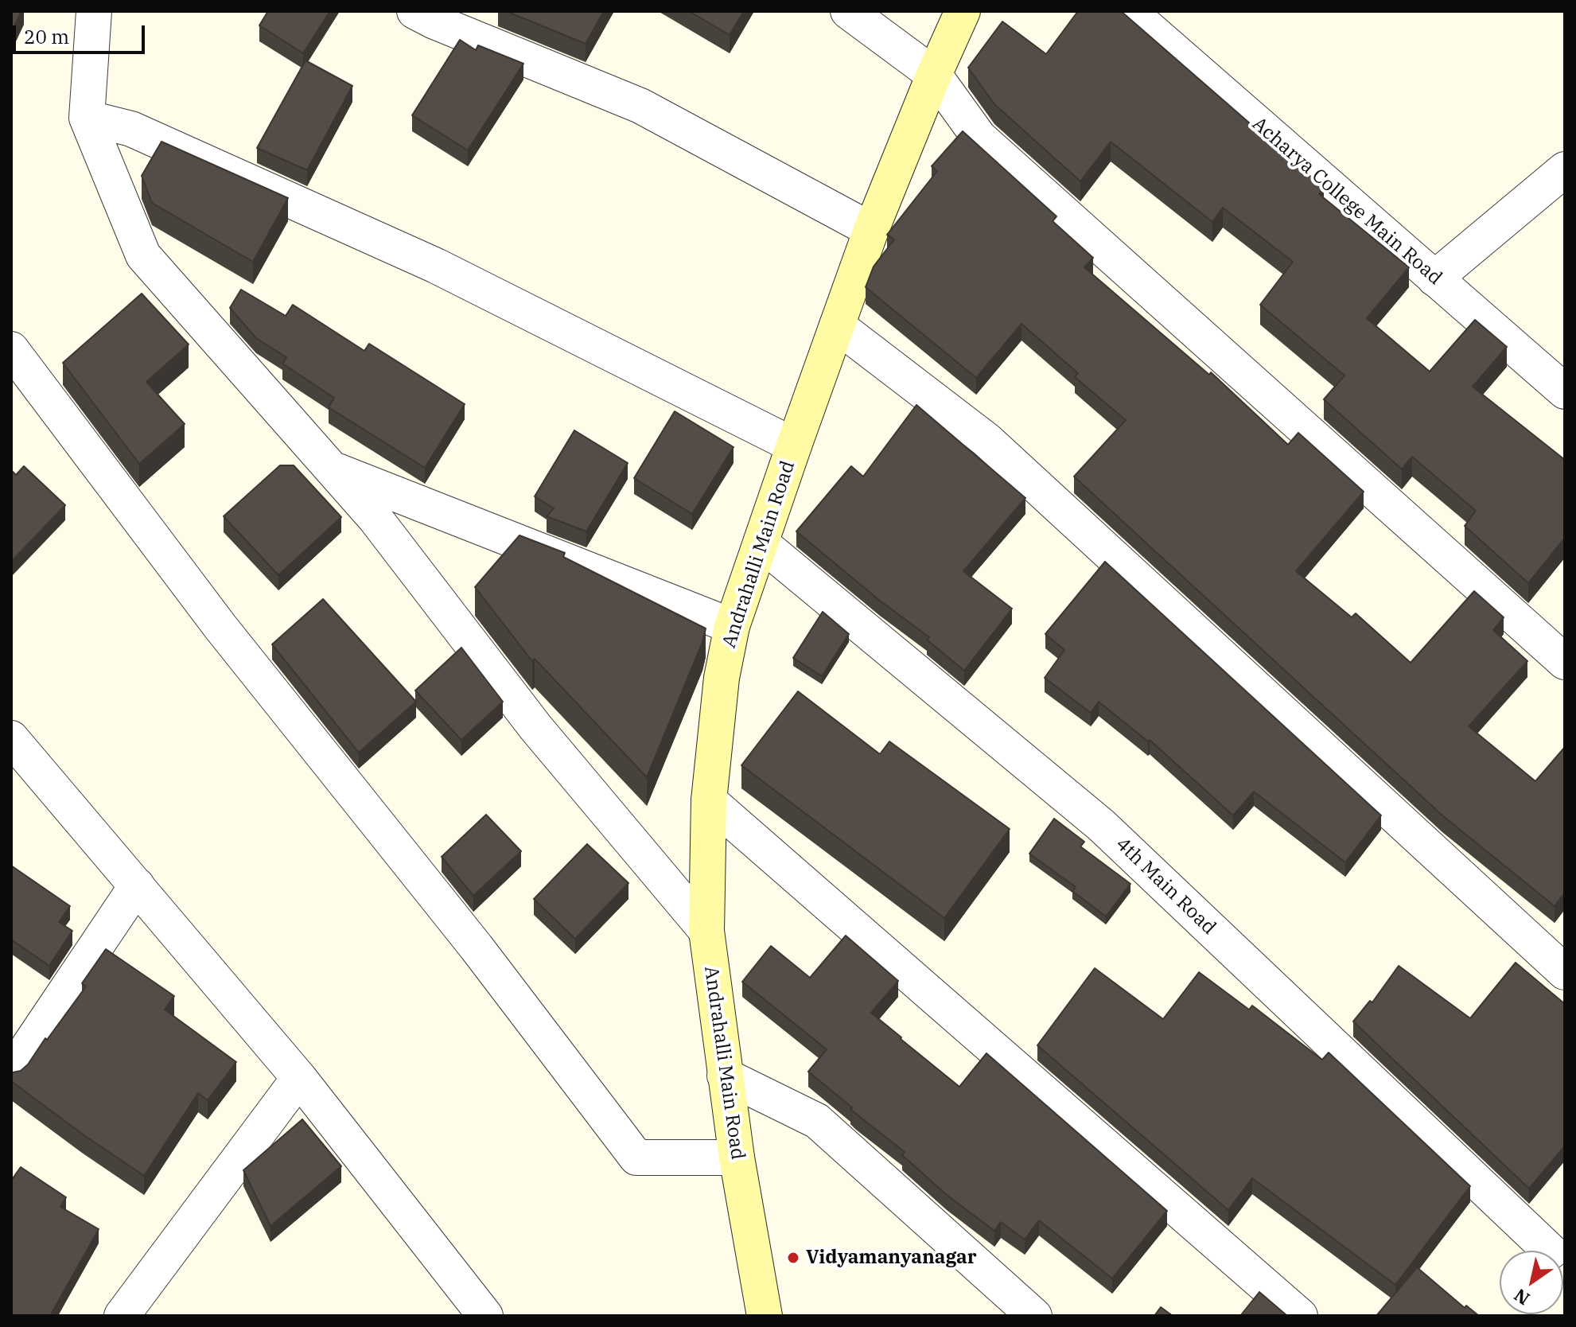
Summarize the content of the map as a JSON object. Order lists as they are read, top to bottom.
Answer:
{
  "streets": {
    "main road": ["Andrahalli Main Road"],
    "street": ["Acharya College Main Road", "4th Main Road"]
  },
  "crossings": [
    ["Andrahalli Main Road", "4th Main Road"]
  ],
  "places": ["Vidyamanyanagar"],
  "scale_bar": "20 m",
  "north": "bottom left"
}
